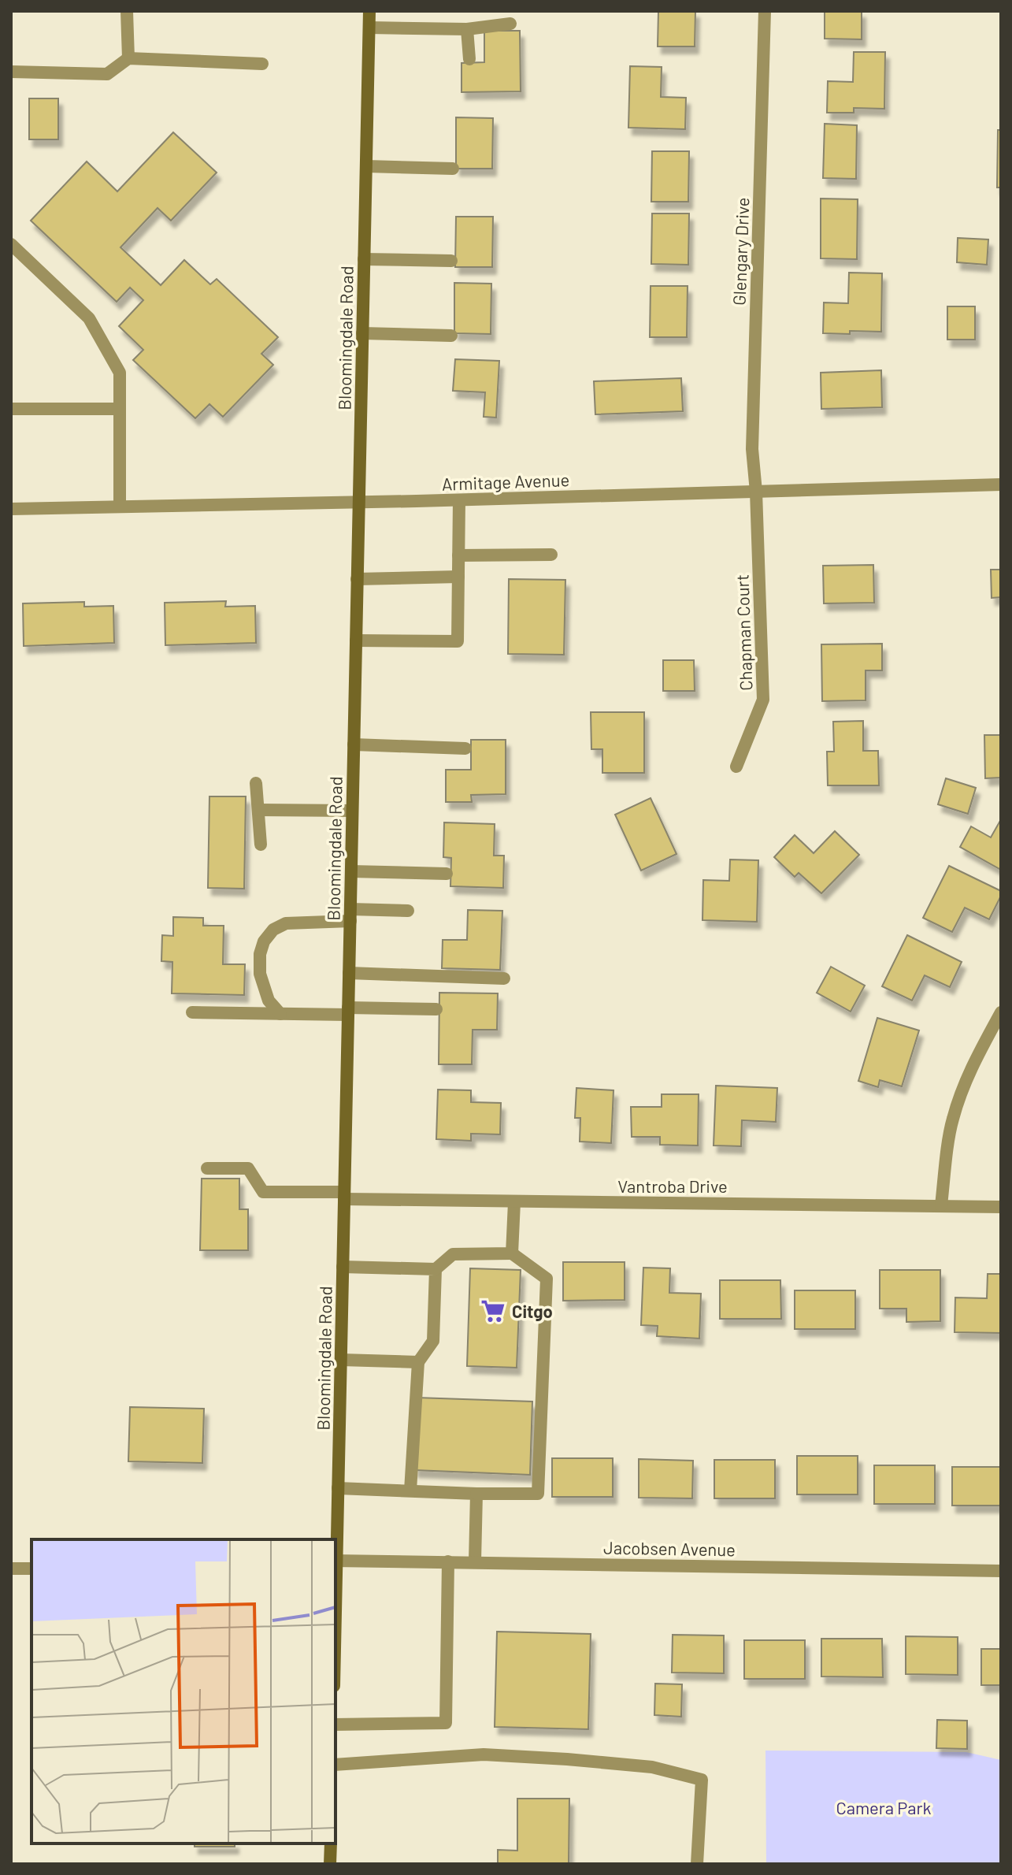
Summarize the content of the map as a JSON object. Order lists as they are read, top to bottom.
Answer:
{
  "streets": {
    "main road": ["Bloomingdale Road"],
    "street": [
      "Glengary Drive",
      "Armitage Avenue",
      "Chapman Court",
      "Vantroba Drive",
      "Jacobsen Avenue"
    ]
  },
  "crossings": [
    ["Glengary Drive", "Armitage Avenue"],
    ["Glengary Drive", "Chapman Court"],
    ["Bloomingdale Road", "Armitage Avenue"],
    ["Bloomingdale Road", "Vantroba Drive"],
    ["Bloomingdale Road", "Jacobsen Avenue"],
    ["Armitage Avenue", "Chapman Court"]
  ],
  "parks": ["Camera Park"],
  "places": {
    "supermarket": ["Citgo"]
  }
}
